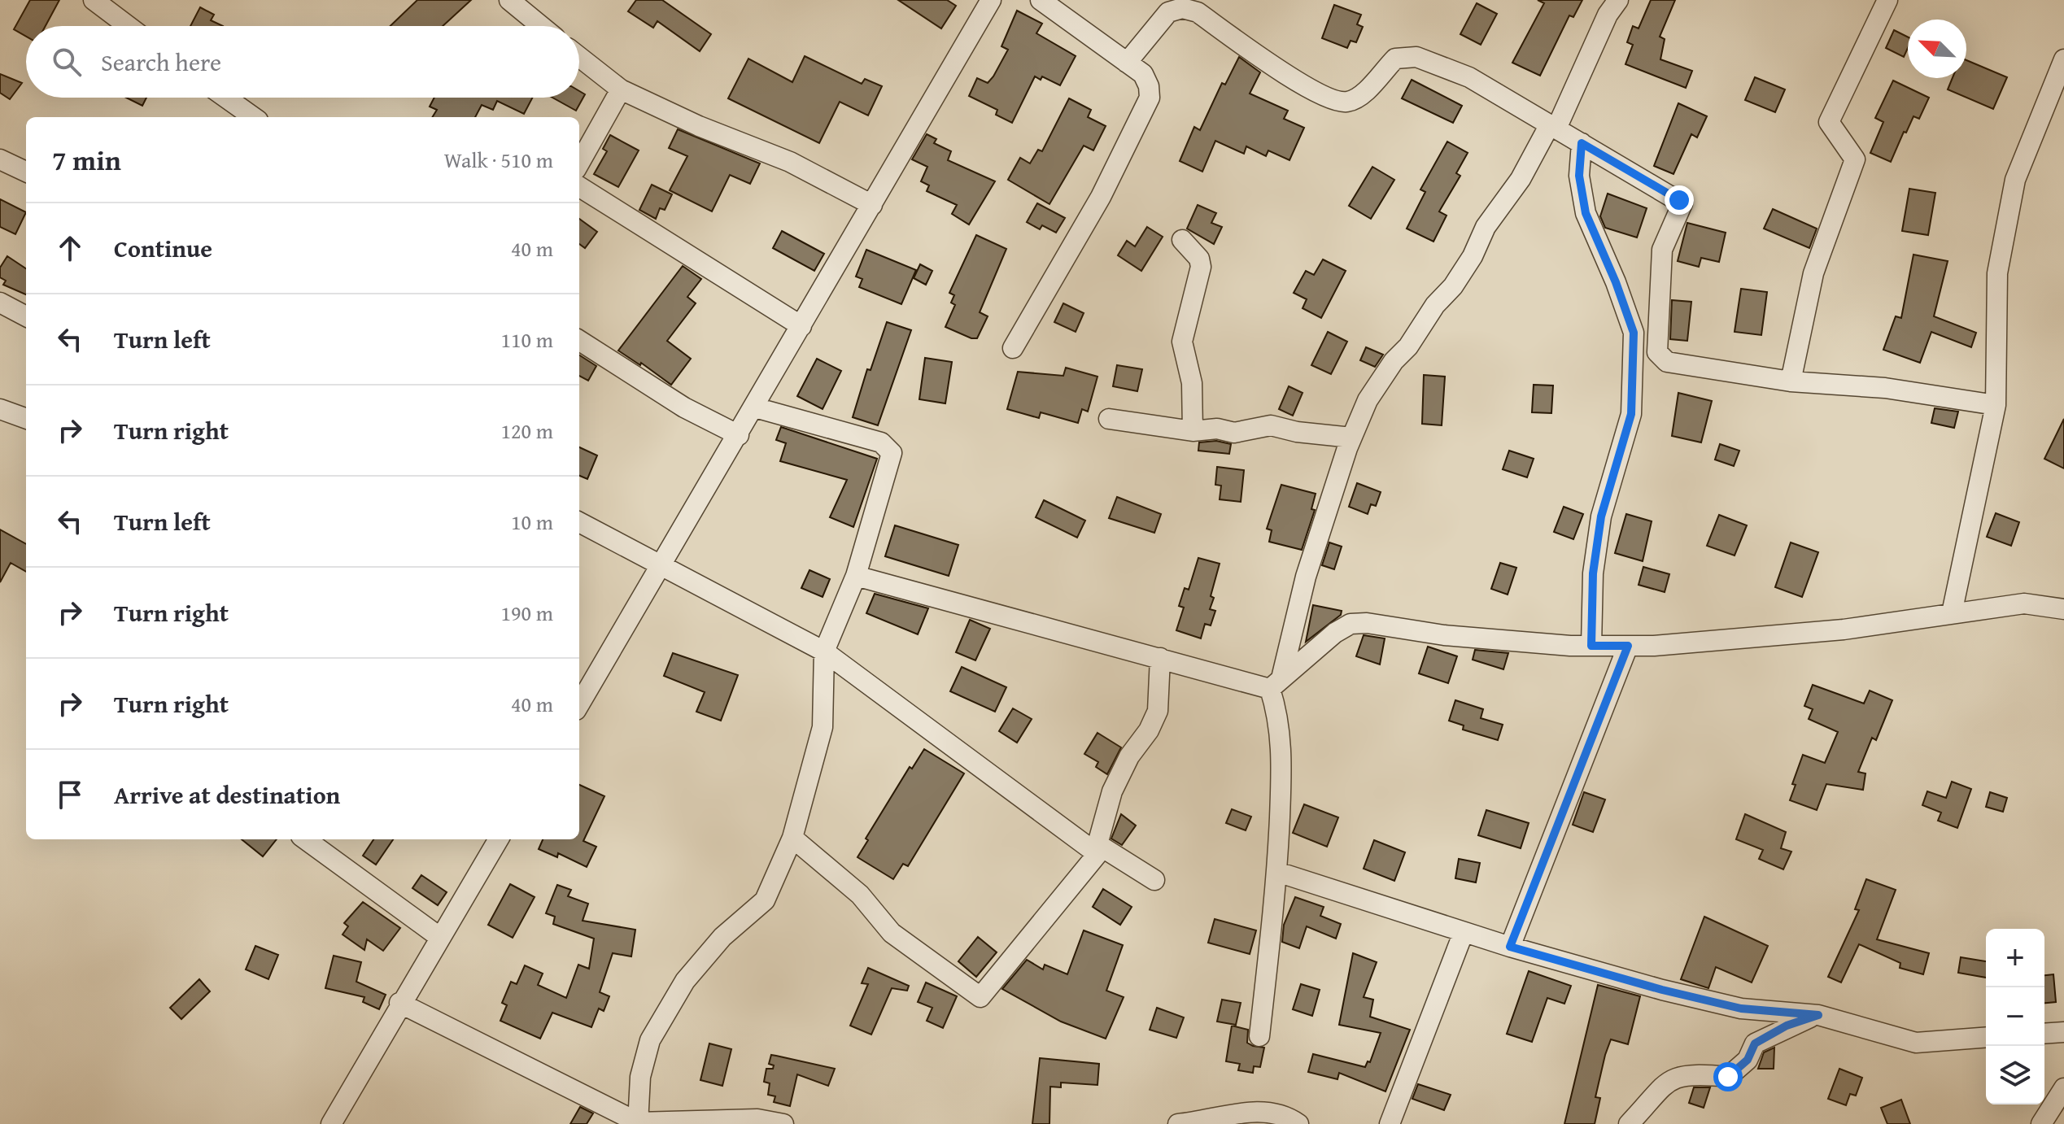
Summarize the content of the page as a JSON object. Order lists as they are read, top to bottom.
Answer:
{
  "north": "top left",
  "page": {
    "search": "Search here",
    "heading": ["7 min", "Walk · 510 m"],
    "list": [
      ["Continue", "40 m"],
      ["Turn left", "110 m"],
      ["Turn right", "120 m"],
      ["Turn left", "10 m"],
      ["Turn right", "190 m"],
      ["Turn right", "40 m"],
      "Arrive at destination"
    ],
    "map_buttons": ["+", "−"]
  }
}
